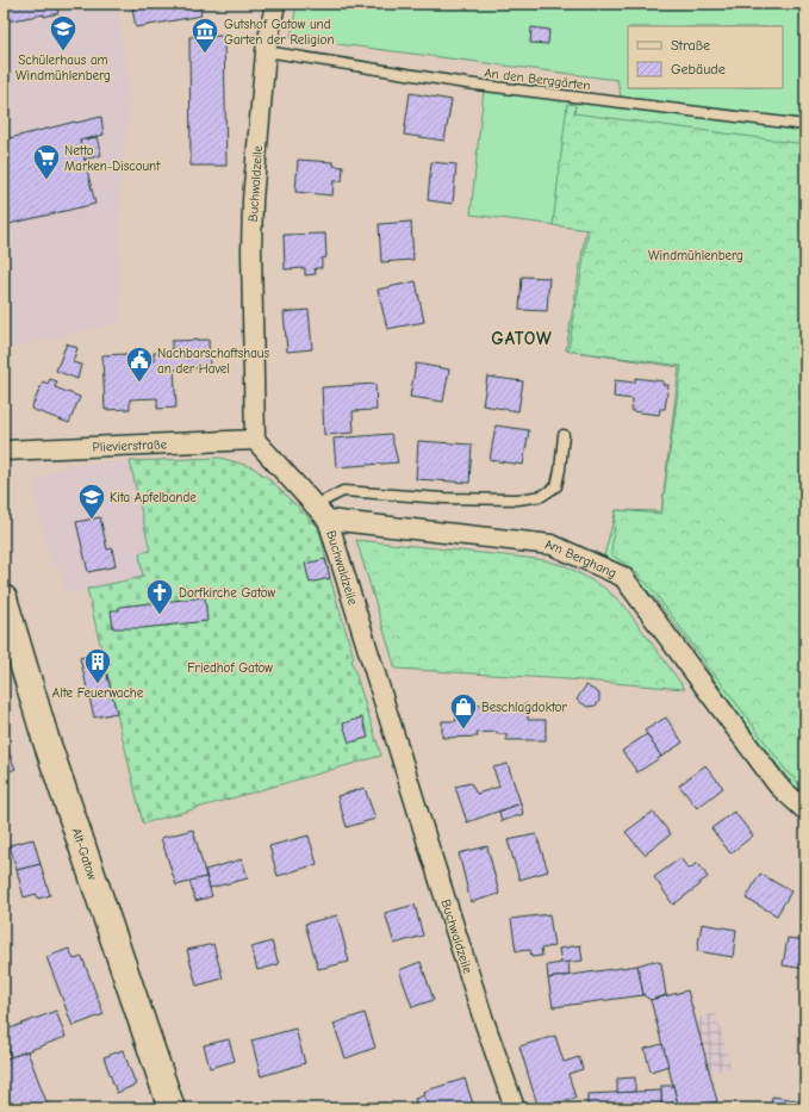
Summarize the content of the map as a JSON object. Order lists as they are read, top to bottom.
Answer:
{
  "streets": {
    "main road": ["Alt-Gatow"],
    "street": ["Buchwaldzeile", "Plievierstraße", "Am Berghang"],
    "lane": ["An den Berggärten"]
  },
  "crossings": [
    ["An den Berggärten", "Buchwaldzeile"],
    ["Buchwaldzeile", "Plievierstraße"],
    ["Buchwaldzeile", "Am Berghang"]
  ],
  "districts": ["GATOW"],
  "parks": ["Windmühlenberg", "Friedhof Gatow"],
  "places": {
    "school or university": ["Schülerhaus am Windmühlenberg", "Kita Apfelbande"],
    "museum": ["Gutshof Gatow und Garten der Religion"],
    "supermarket": ["Netto Marken-Discount"],
    "public building": ["Nachbarschaftshaus an der Havel"],
    "church": ["Dorfkirche Gatow"],
    "building": ["Alte Feuerwache"],
    "shop": ["Beschlagdoktor"]
  },
  "legend": ["Straße", "Gebäude"]
}
